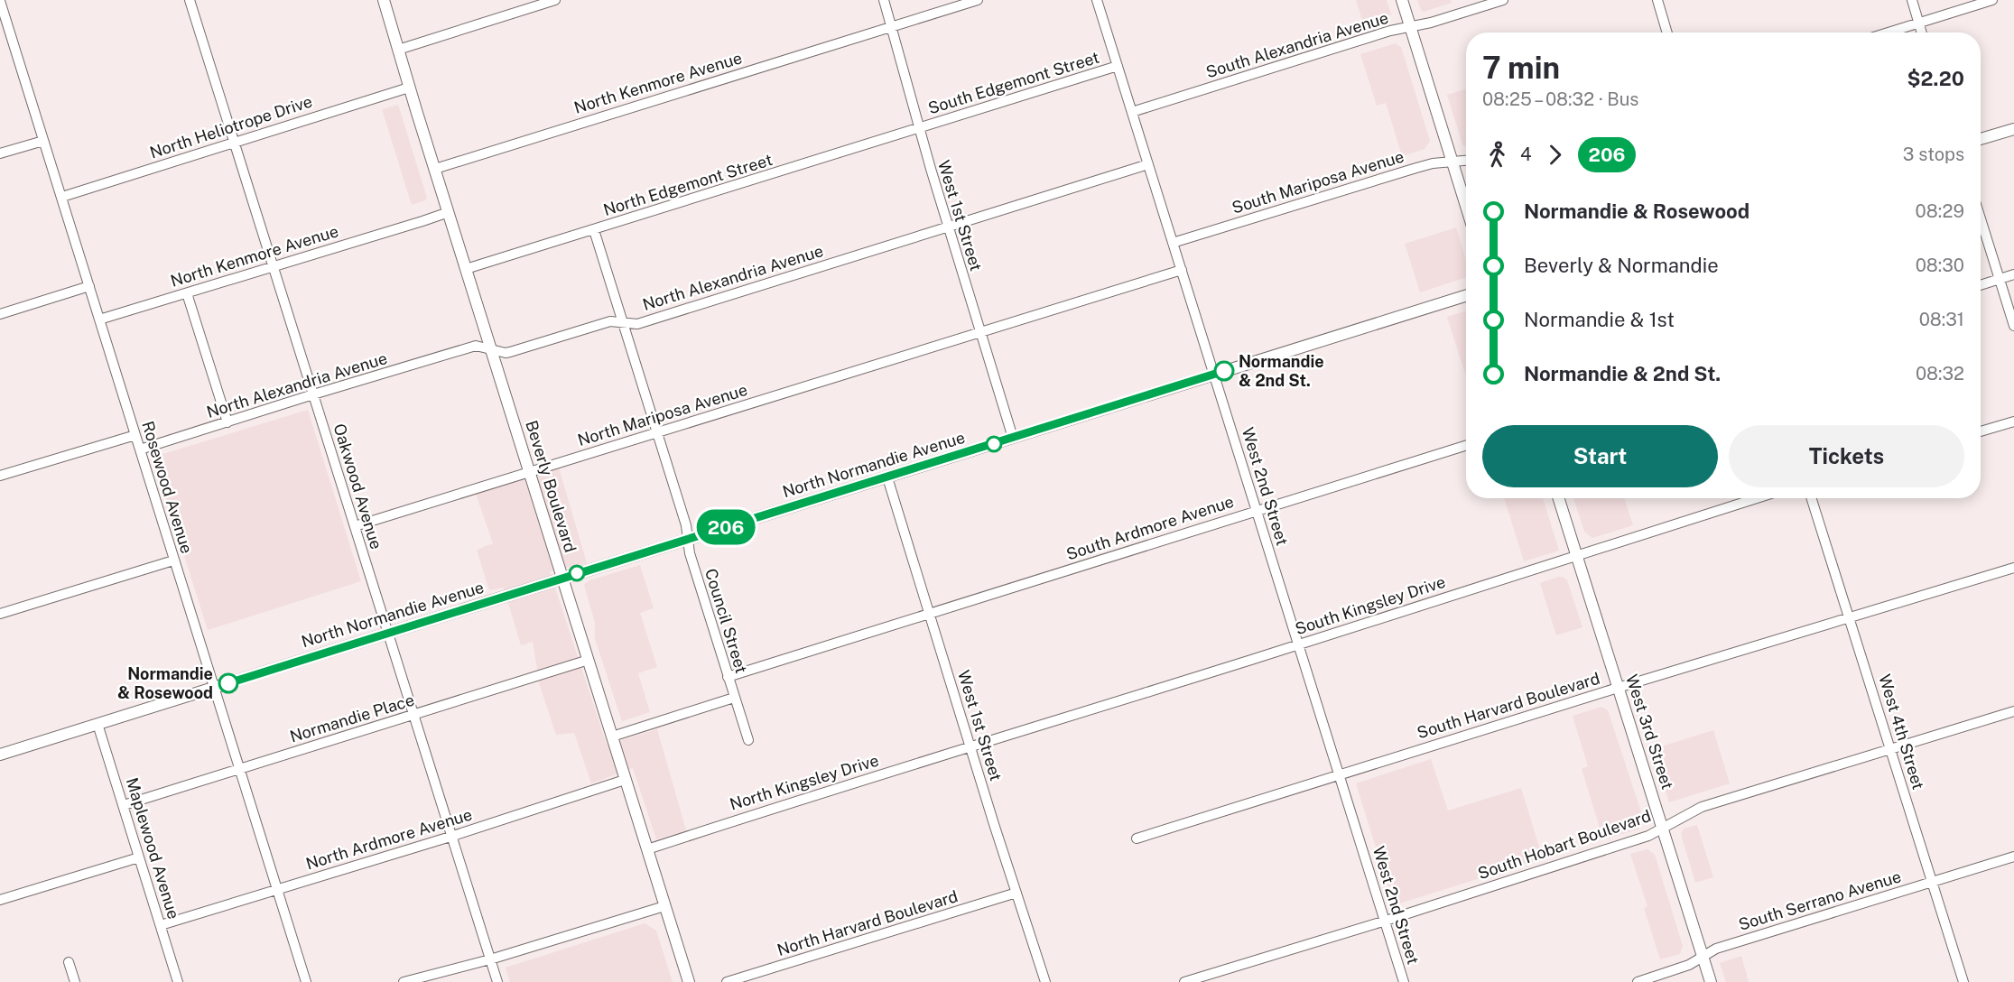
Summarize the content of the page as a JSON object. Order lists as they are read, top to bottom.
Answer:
{
  "streets": {
    "main road": ["North Normandie Avenue", "Beverly Boulevard", "West 3rd Street"],
    "street": [
      "South Alexandria Avenue",
      "North Kenmore Avenue",
      "South Edgemont Street",
      "North Heliotrope Drive",
      "South Mariposa Avenue",
      "North Edgemont Street",
      "West 1st Street",
      "North Alexandria Avenue",
      "North Mariposa Avenue",
      "Oakwood Avenue",
      "West 2nd Street",
      "Rosewood Avenue",
      "South Ardmore Avenue",
      "South Kingsley Drive",
      "Council Street",
      "South Harvard Boulevard",
      "Normandie Place",
      "West 4th Street",
      "North Kingsley Drive",
      "North Ardmore Avenue",
      "South Hobart Boulevard",
      "Maplewood Avenue",
      "South Serrano Avenue",
      "North Harvard Boulevard"
    ]
  },
  "crossings": [
    ["South Alexandria Avenue", "West 2nd Street"],
    ["North Kenmore Avenue", "West 1st Street"],
    ["North Kenmore Avenue", "Oakwood Avenue"],
    ["North Kenmore Avenue", "Beverly Boulevard"],
    ["North Kenmore Avenue", "Rosewood Avenue"],
    ["South Edgemont Street", "North Edgemont Street"],
    ["South Edgemont Street", "West 1st Street"],
    ["South Edgemont Street", "West 2nd Street"],
    ["North Heliotrope Drive", "Oakwood Avenue"],
    ["North Heliotrope Drive", "Beverly Boulevard"],
    ["North Heliotrope Drive", "Rosewood Avenue"],
    ["South Mariposa Avenue", "West 2nd Street"],
    ["North Edgemont Street", "West 1st Street"],
    ["North Edgemont Street", "Beverly Boulevard"],
    ["North Edgemont Street", "Council Street"],
    ["West 1st Street", "North Alexandria Avenue"],
    ["West 1st Street", "North Mariposa Avenue"],
    ["West 1st Street", "North Normandie Avenue"],
    ["West 1st Street", "South Ardmore Avenue"],
    ["West 1st Street", "South Kingsley Drive"],
    ["West 1st Street", "North Kingsley Drive"],
    ["West 1st Street", "North Harvard Boulevard"],
    ["North Alexandria Avenue", "Oakwood Avenue"],
    ["North Alexandria Avenue", "Beverly Boulevard"],
    ["North Alexandria Avenue", "West 2nd Street"],
    ["North Alexandria Avenue", "Rosewood Avenue"],
    ["North Alexandria Avenue", "Council Street"],
    ["North Mariposa Avenue", "Oakwood Avenue"],
    ["North Mariposa Avenue", "Beverly Boulevard"],
    ["North Mariposa Avenue", "Council Street"],
    ["North Normandie Avenue", "Oakwood Avenue"],
    ["North Normandie Avenue", "Beverly Boulevard"],
    ["North Normandie Avenue", "West 2nd Street"],
    ["North Normandie Avenue", "Rosewood Avenue"],
    ["North Normandie Avenue", "Council Street"],
    ["North Normandie Avenue", "Maplewood Avenue"],
    ["Oakwood Avenue", "Normandie Place"],
    ["Oakwood Avenue", "North Ardmore Avenue"],
    ["Beverly Boulevard", "Normandie Place"],
    ["Beverly Boulevard", "North Kingsley Drive"],
    ["Beverly Boulevard", "North Ardmore Avenue"],
    ["West 2nd Street", "South Ardmore Avenue"],
    ["West 2nd Street", "South Kingsley Drive"],
    ["West 2nd Street", "South Harvard Boulevard"],
    ["West 2nd Street", "South Hobart Boulevard"],
    ["Rosewood Avenue", "Normandie Place"],
    ["Rosewood Avenue", "North Ardmore Avenue"],
    ["South Kingsley Drive", "West 3rd Street"],
    ["South Kingsley Drive", "North Kingsley Drive"],
    ["South Harvard Boulevard", "West 3rd Street"],
    ["South Harvard Boulevard", "West 4th Street"],
    ["Normandie Place", "Maplewood Avenue"],
    ["West 3rd Street", "South Hobart Boulevard"],
    ["West 3rd Street", "South Serrano Avenue"],
    ["West 4th Street", "South Hobart Boulevard"],
    ["West 4th Street", "South Serrano Avenue"],
    ["North Ardmore Avenue", "Maplewood Avenue"]
  ],
  "places": ["Normandie & 2nd St.", "Normandie & Rosewood"],
  "lines": ["bus line 206"],
  "page": {
    "on_map": "206",
    "heading": ["7 min", "08:25 – 08:32 · Bus", "$2.20"],
    "legs": ["4", "206", "3 stops"],
    "list": [
      {
        "name": "Normandie & Rosewood",
        "value": "08:29"
      },
      {
        "name": "Beverly & Normandie",
        "value": "08:30"
      },
      {
        "name": "Normandie & 1st",
        "value": "08:31"
      },
      {
        "name": "Normandie & 2nd St.",
        "value": "08:32"
      }
    ],
    "buttons": ["Start", "Tickets"]
  }
}
